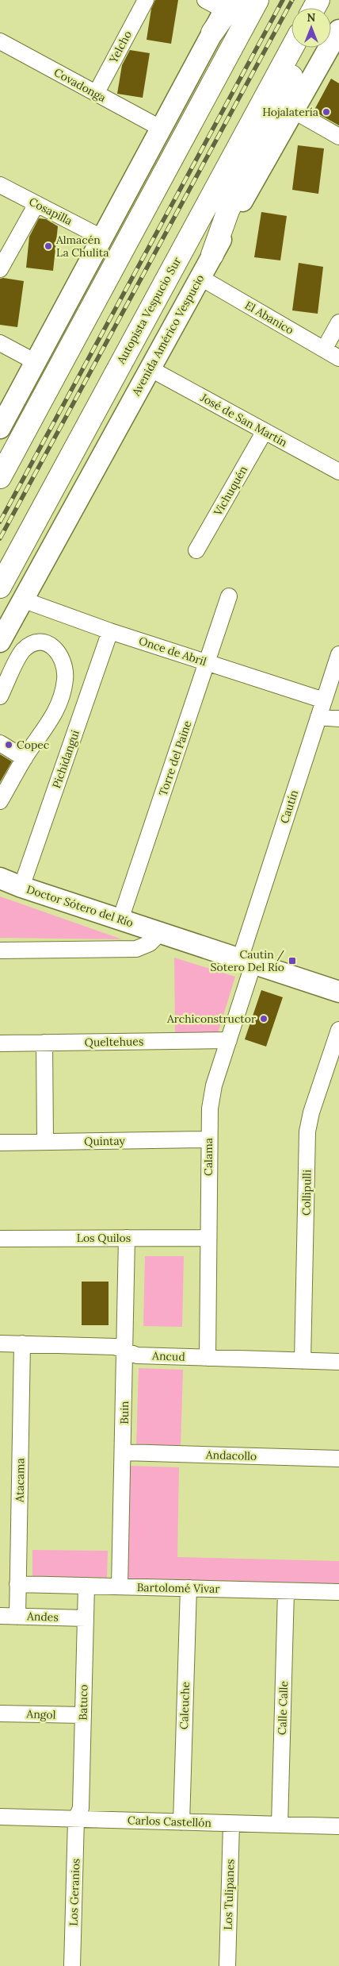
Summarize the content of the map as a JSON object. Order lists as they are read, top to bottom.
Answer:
{
  "streets": {
    "highway": ["Autopista Vespucio Sur"],
    "main road": ["Avenida Américo Vespucio", "Doctor Sótero del Río"],
    "street": [
      "Yelcho",
      "Covadonga",
      "Cosapilla",
      "El Abanico",
      "José de San Martín",
      "Vichuquén",
      "Once de Abril",
      "Torre del Paine",
      "Pichidangui",
      "Cautín",
      "Queltehues",
      "Quintay",
      "Calama",
      "Collipulli",
      "Los Quilos",
      "Ancud",
      "Buin",
      "Andacollo",
      "Atacama",
      "Bartolomé Vivar",
      "Andes",
      "Batuco",
      "Caleuche",
      "Calle Calle",
      "Angol",
      "Carlos Castellón",
      "Los Geranios",
      "Los Tulipanes"
    ]
  },
  "crossings": [
    ["Yelcho", "Covadonga"],
    ["El Abanico", "Avenida Américo Vespucio"],
    ["Avenida Américo Vespucio", "José de San Martín"],
    ["Avenida Américo Vespucio", "Once de Abril"],
    ["José de San Martín", "Vichuquén"],
    ["Once de Abril", "Torre del Paine"],
    ["Once de Abril", "Pichidangui"],
    ["Once de Abril", "Cautín"],
    ["Torre del Paine", "Doctor Sótero del Río"],
    ["Pichidangui", "Doctor Sótero del Río"],
    ["Cautín", "Doctor Sótero del Río"],
    ["Cautín", "Calama"],
    ["Doctor Sótero del Río", "Calama"],
    ["Queltehues", "Calama"],
    ["Quintay", "Calama"],
    ["Calama", "Los Quilos"],
    ["Calama", "Ancud"],
    ["Collipulli", "Ancud"],
    ["Los Quilos", "Buin"],
    ["Ancud", "Buin"],
    ["Ancud", "Atacama"],
    ["Buin", "Andacollo"],
    ["Buin", "Bartolomé Vivar"],
    ["Atacama", "Bartolomé Vivar"],
    ["Atacama", "Andes"],
    ["Bartolomé Vivar", "Batuco"],
    ["Bartolomé Vivar", "Caleuche"],
    ["Bartolomé Vivar", "Calle Calle"],
    ["Andes", "Batuco"],
    ["Batuco", "Angol"],
    ["Batuco", "Carlos Castellón"],
    ["Batuco", "Los Geranios"],
    ["Caleuche", "Carlos Castellón"],
    ["Calle Calle", "Carlos Castellón"],
    ["Carlos Castellón", "Los Geranios"],
    ["Carlos Castellón", "Los Tulipanes"]
  ],
  "places": {
    "other": [
      "Hojalatería",
      "Almacén La Chulita",
      "Copec",
      "Archiconstructor"
    ],
    "transit": ["Cautin / Sotero Del Río"]
  },
  "north": "top"
}
